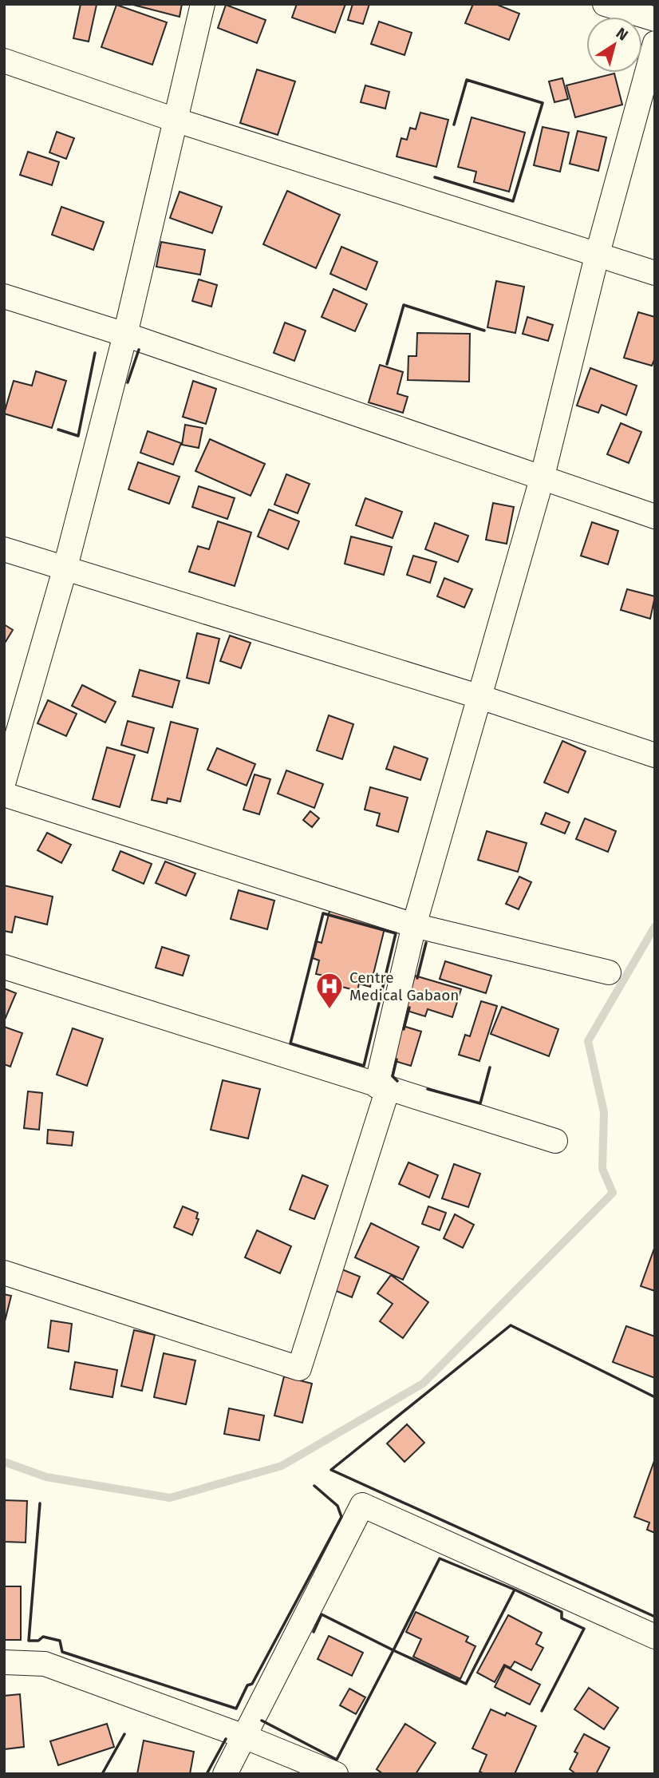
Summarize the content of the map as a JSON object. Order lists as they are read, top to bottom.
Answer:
{
  "places": {
    "hospital": ["Centre Medical Gabaon"]
  },
  "north": "top right"
}
